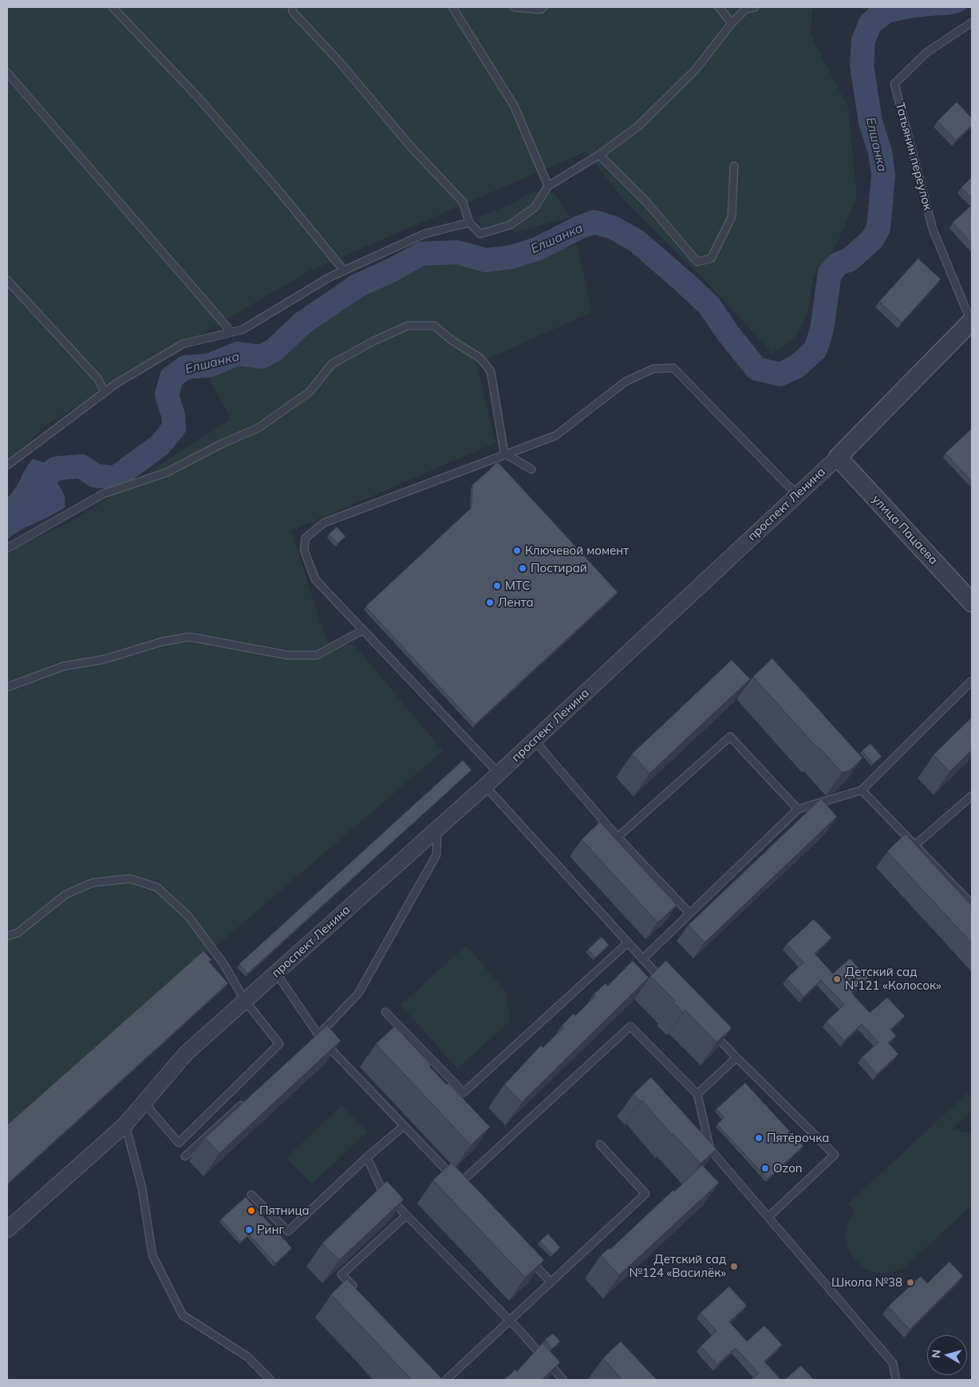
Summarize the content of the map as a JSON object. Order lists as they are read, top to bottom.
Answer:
{
  "streets": {
    "street": ["проспект Ленина", "улица Пацаева"],
    "lane": ["Татьянин переулок"]
  },
  "crossings": [
    ["Татьянин переулок", "проспект Ленина"],
    ["проспект Ленина", "улица Пацаева"]
  ],
  "water": ["Елшанка"],
  "places": [
    "Ключевой момент",
    "Постирай",
    "МТС",
    "Лента",
    "Детский сад №121 «Колосок»",
    "Пятёрочка",
    "Ozon",
    "Пятница",
    "Ринг",
    "Детский сад №124 «Василёк»",
    "Школа №38"
  ],
  "north": "left"
}
